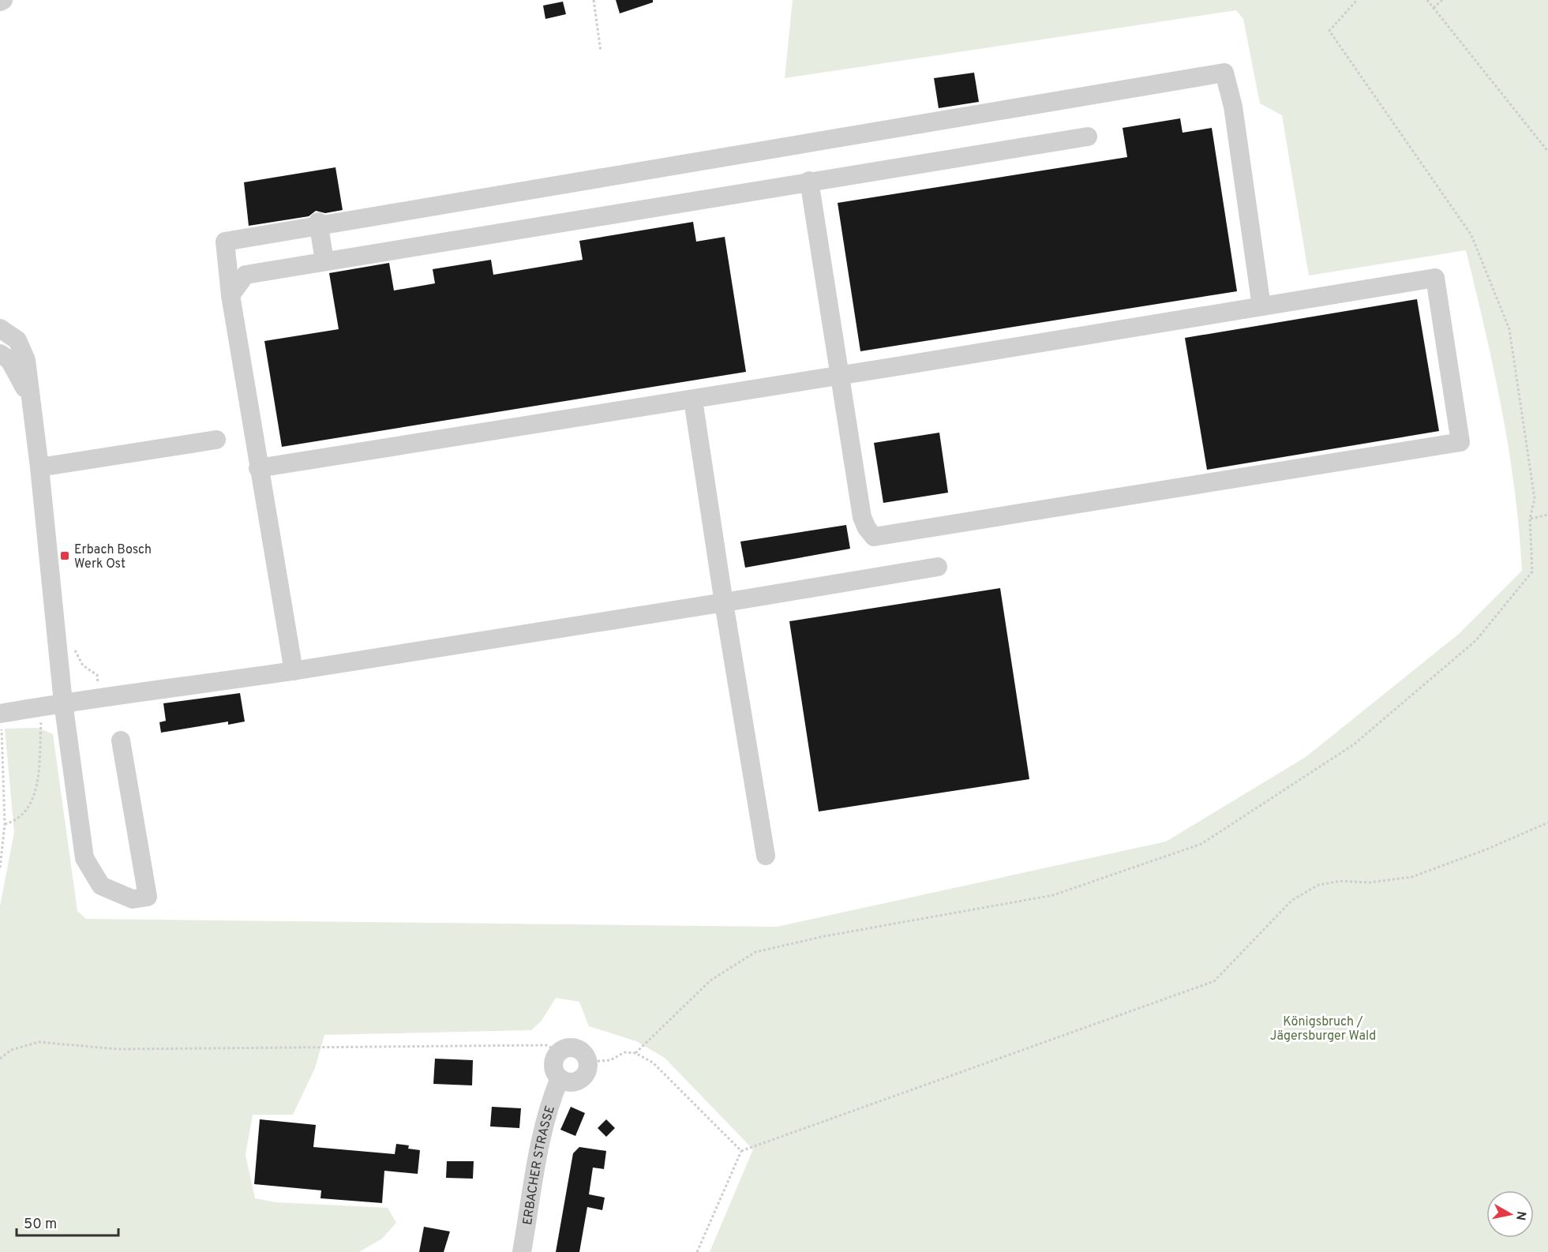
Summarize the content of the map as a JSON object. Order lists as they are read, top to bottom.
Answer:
{
  "streets": {
    "street": ["ERBACHER STRASSE"]
  },
  "parks": ["Königsbruch / Jägersburger Wald"],
  "places": {
    "transit": ["Erbach Bosch Werk Ost"]
  },
  "scale_bar": "50 m",
  "north": "right"
}
